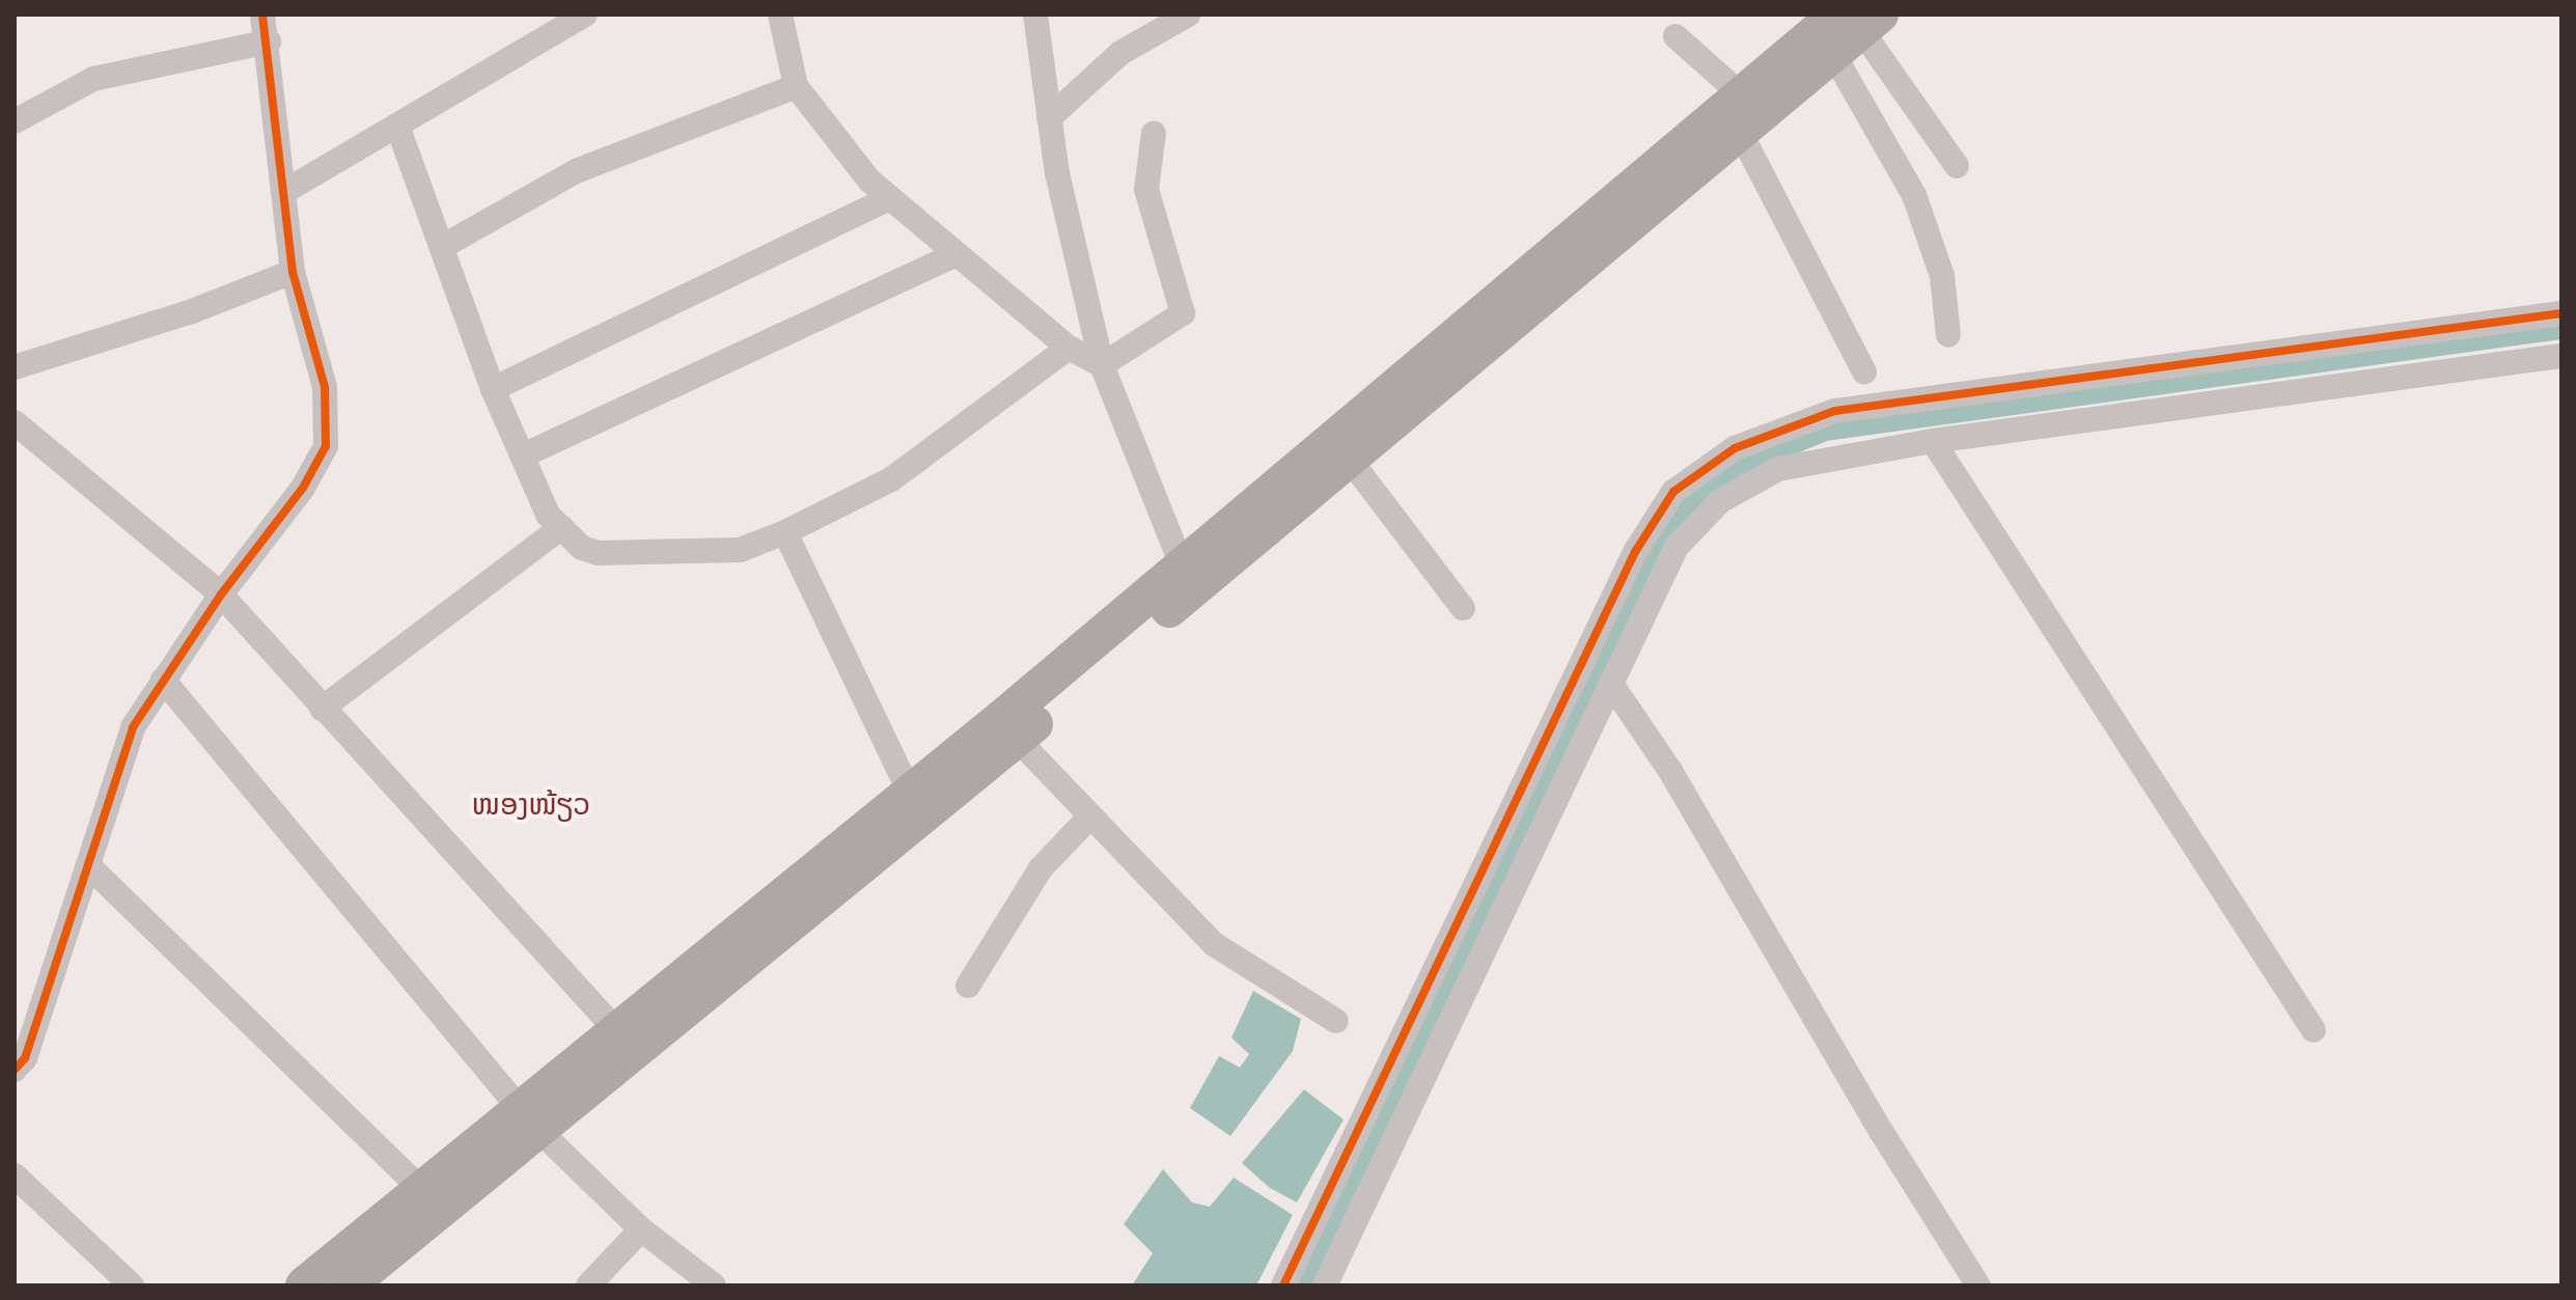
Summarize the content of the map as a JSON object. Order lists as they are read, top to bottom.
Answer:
{
  "districts": ["ໜອງໜ້ຽວ"]
}
